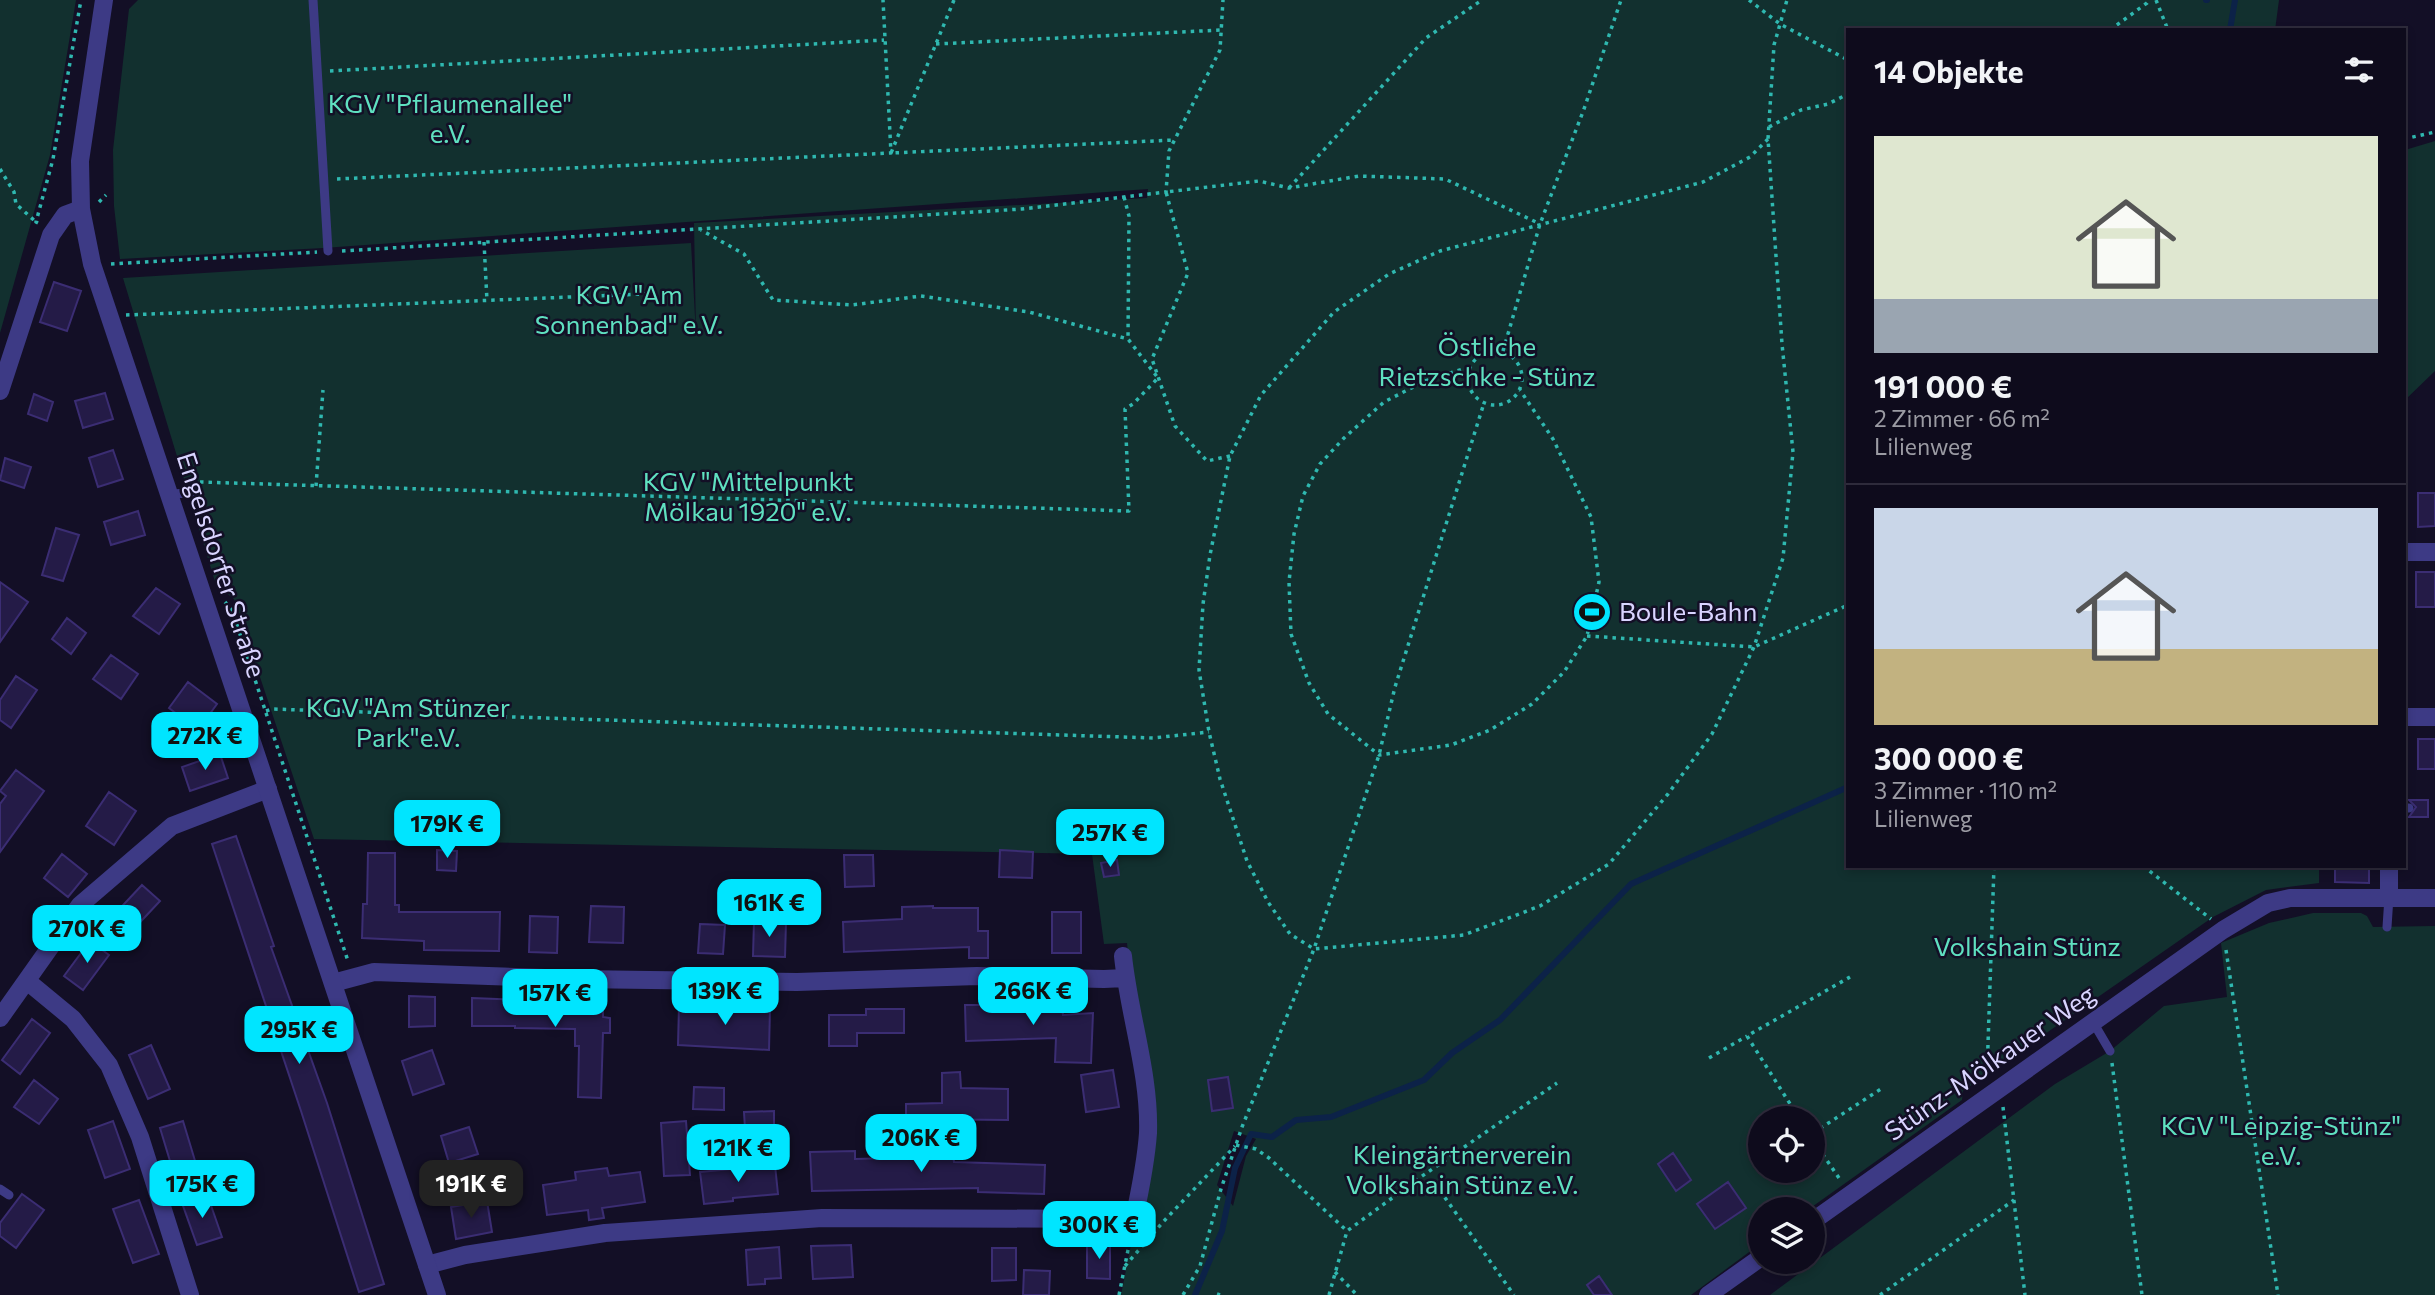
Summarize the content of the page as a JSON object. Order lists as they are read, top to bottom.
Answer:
{
  "streets": {
    "street": ["Engelsdorfer Straße", "Stünz-Mölkauer Weg"]
  },
  "parks": [
    "KGV \"Pflaumenallee\" e.V.",
    "KGV \"Am Sonnenbad\" e.V.",
    "Östliche Rietzschke - Stünz",
    "KGV \"Mittelpunkt Mölkau 1920\" e.V.",
    "KGV \"Am Stünzer Park\"e.V.",
    "Volkshain Stünz",
    "KGV \"Leipzig-Stünz\" e.V.",
    "Kleingärtnerverein Volkshain Stünz e.V."
  ],
  "places": {
    "sports": ["Boule-Bahn"]
  },
  "page": {
    "heading": "14 Objekte",
    "list": [
      {
        "name": "191 000 €",
        "note": "2 Zimmer · 66 m² · Lilienweg"
      },
      {
        "name": "300 000 €",
        "note": "3 Zimmer · 110 m² · Lilienweg"
      }
    ],
    "price": [
      "272K €",
      "179K €",
      "257K €",
      "161K €",
      "270K €",
      "139K €",
      "266K €",
      "157K €",
      "295K €",
      "206K €",
      "121K €",
      "175K €",
      "191K €",
      "300K €"
    ]
  }
}
